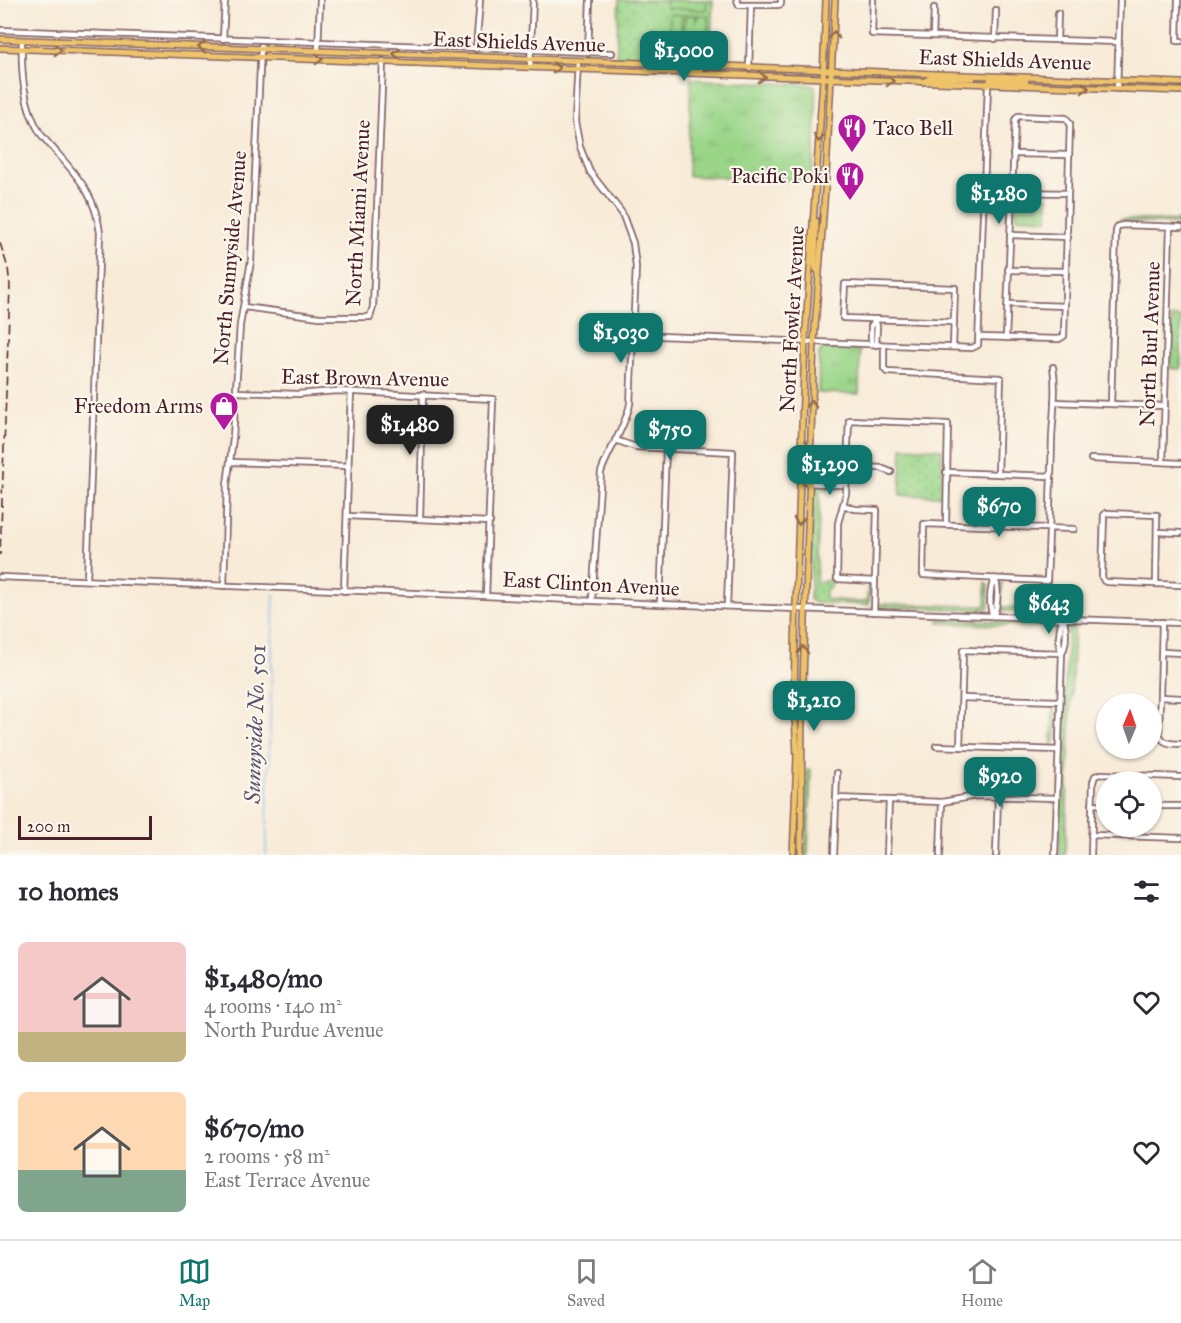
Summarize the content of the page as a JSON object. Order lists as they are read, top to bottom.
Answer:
{
  "streets": {
    "main road": ["East Shields Avenue", "North Fowler Avenue"],
    "street": [
      "North Miami Avenue",
      "North Sunnyside Avenue",
      "North Burl Avenue",
      "East Brown Avenue",
      "East Clinton Avenue"
    ]
  },
  "crossings": [
    ["East Shields Avenue", "North Miami Avenue"],
    ["East Shields Avenue", "North Sunnyside Avenue"],
    ["East Shields Avenue", "North Fowler Avenue"],
    ["North Miami Avenue", "North Sunnyside Avenue"],
    ["North Sunnyside Avenue", "East Brown Avenue"],
    ["North Sunnyside Avenue", "East Clinton Avenue"],
    ["North Fowler Avenue", "East Clinton Avenue"]
  ],
  "water": ["Sunnyside No. 501"],
  "places": {
    "restaurant": ["Taco Bell", "Pacific Poki"],
    "shop": ["Freedom Arms"]
  },
  "scale_bar": "200 m",
  "north": "top",
  "page": {
    "price": [
      "$1,000",
      "$1,280",
      "$1,030",
      "$1,480",
      "$750",
      "$1,290",
      "$670",
      "$643",
      "$1,210",
      "$920"
    ],
    "scale": "200 m",
    "heading": "10 homes",
    "list": [
      {
        "name": "$1,480/mo",
        "note": "4 rooms · 140 m² · North Purdue Avenue"
      },
      {
        "name": "$670/mo",
        "note": "2 rooms · 58 m² · East Terrace Avenue"
      }
    ],
    "tabs": ["Map", "Saved", "Home"]
  }
}
